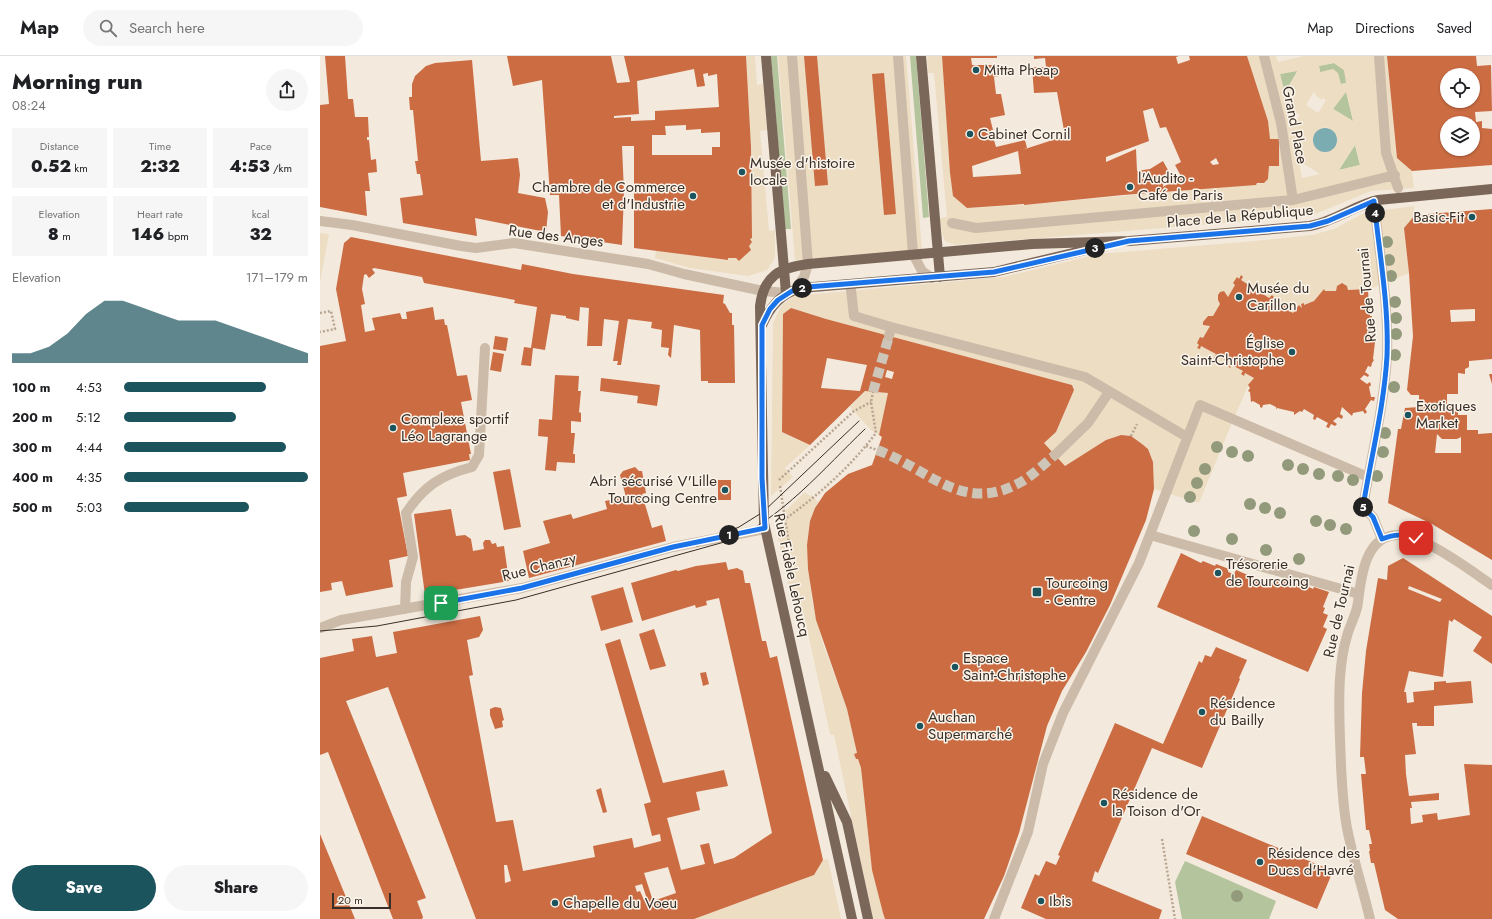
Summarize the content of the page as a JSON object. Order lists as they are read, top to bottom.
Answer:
{
  "streets": {
    "main road": ["Place de la République", "Rue Fidèle Lehoucq"],
    "street": [
      "Grand Place",
      "Rue des Anges",
      "Rue de Tournai",
      "Rue Chanzy"
    ]
  },
  "crossings": [
    ["Place de la République", "Rue des Anges"],
    ["Place de la République", "Rue de Tournai"],
    ["Place de la République", "Rue Fidèle Lehoucq"],
    ["Rue des Anges", "Rue Fidèle Lehoucq"],
    ["Rue Chanzy", "Rue Fidèle Lehoucq"]
  ],
  "places": {
    "other": [
      "Mitta Pheap",
      "Cabinet Cornil",
      "Musée d'histoire locale",
      "l'Audito - Café de Paris",
      "Chambre de Commerce et d'Industrie",
      "Basic-Fit",
      "Musée du Carillon",
      "Église Saint-Christophe",
      "Exotiques Market",
      "Complexe sportif Léo Lagrange",
      "Abri sécurisé V'Lille Tourcoing Centre",
      "Trésorerie de Tourcoing",
      "Espace Saint-Christophe",
      "Résidence du Bailly",
      "Auchan Supermarché",
      "Résidence de la Toison d'Or",
      "Résidence des Ducs d'Havré",
      "Ibis",
      "Chapelle du Voeu"
    ],
    "transit": ["Tourcoing - Centre"]
  },
  "scale_bar": "20 m",
  "page": {
    "header": "Map",
    "search": "Search here",
    "nav": ["Map", "Directions", "Saved"],
    "heading": ["Morning run", "08:24"],
    "stats": [
      ["Distance", "0.52 km"],
      ["Time", "2:32"],
      ["Pace", "4:53 /km"],
      ["Elevation", "8 m"],
      ["Heart rate", "146 bpm"],
      ["kcal", "32"]
    ],
    "pins": [
      "4",
      "3",
      "2",
      "5",
      "1"
    ],
    "chart": ["Elevation", "171–179 m"],
    "list": [
      {
        "name": "100 m",
        "note": "4:53"
      },
      {
        "name": "200 m",
        "note": "5:12"
      },
      {
        "name": "300 m",
        "note": "4:44"
      },
      {
        "name": "400 m",
        "note": "4:35"
      },
      {
        "name": "500 m",
        "note": "5:03"
      }
    ],
    "buttons": ["Save", "Share"],
    "scale": "20 m"
  }
}
